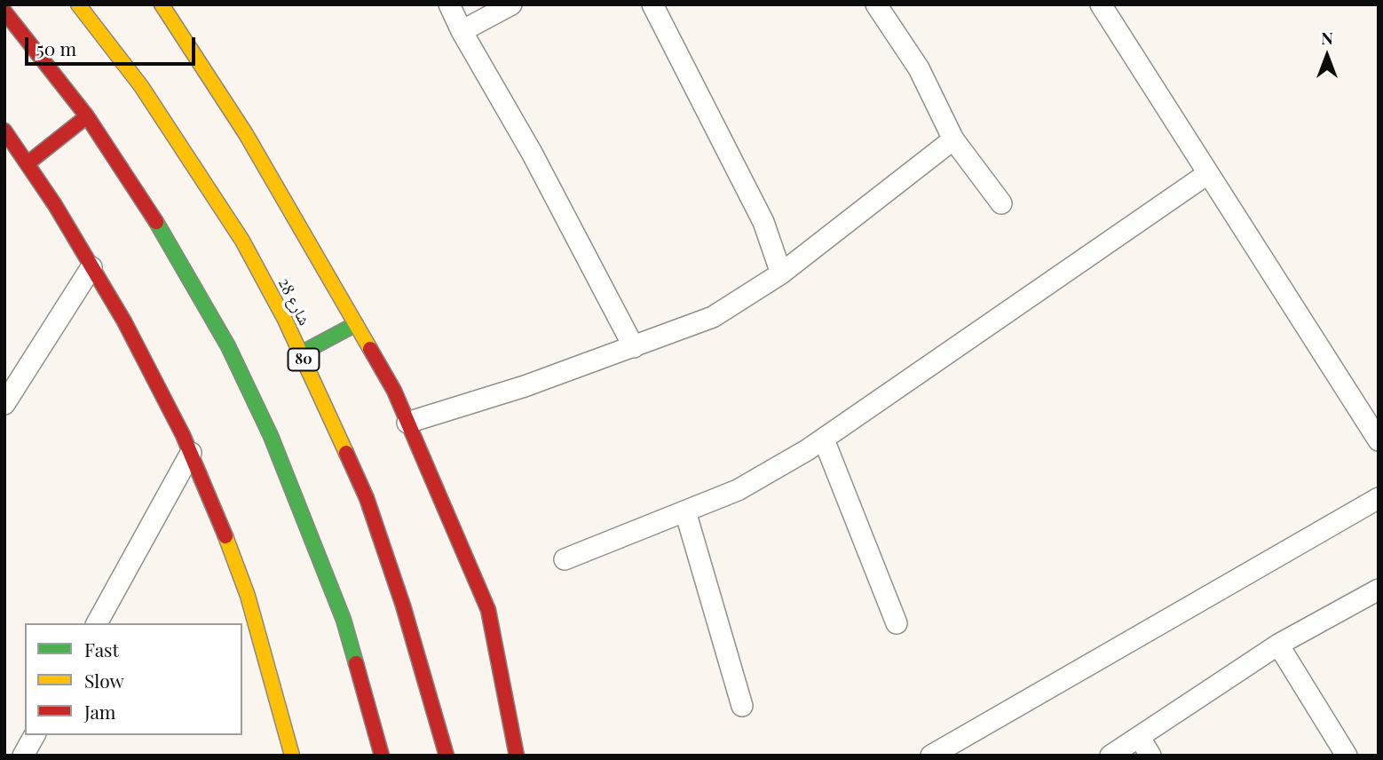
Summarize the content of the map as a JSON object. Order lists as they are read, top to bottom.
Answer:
{
  "streets": {
    "main road": ["شارع 28", "80"]
  },
  "legend": ["Fast", "Slow", "Jam"],
  "scale_bar": "50 m",
  "north": "top"
}
